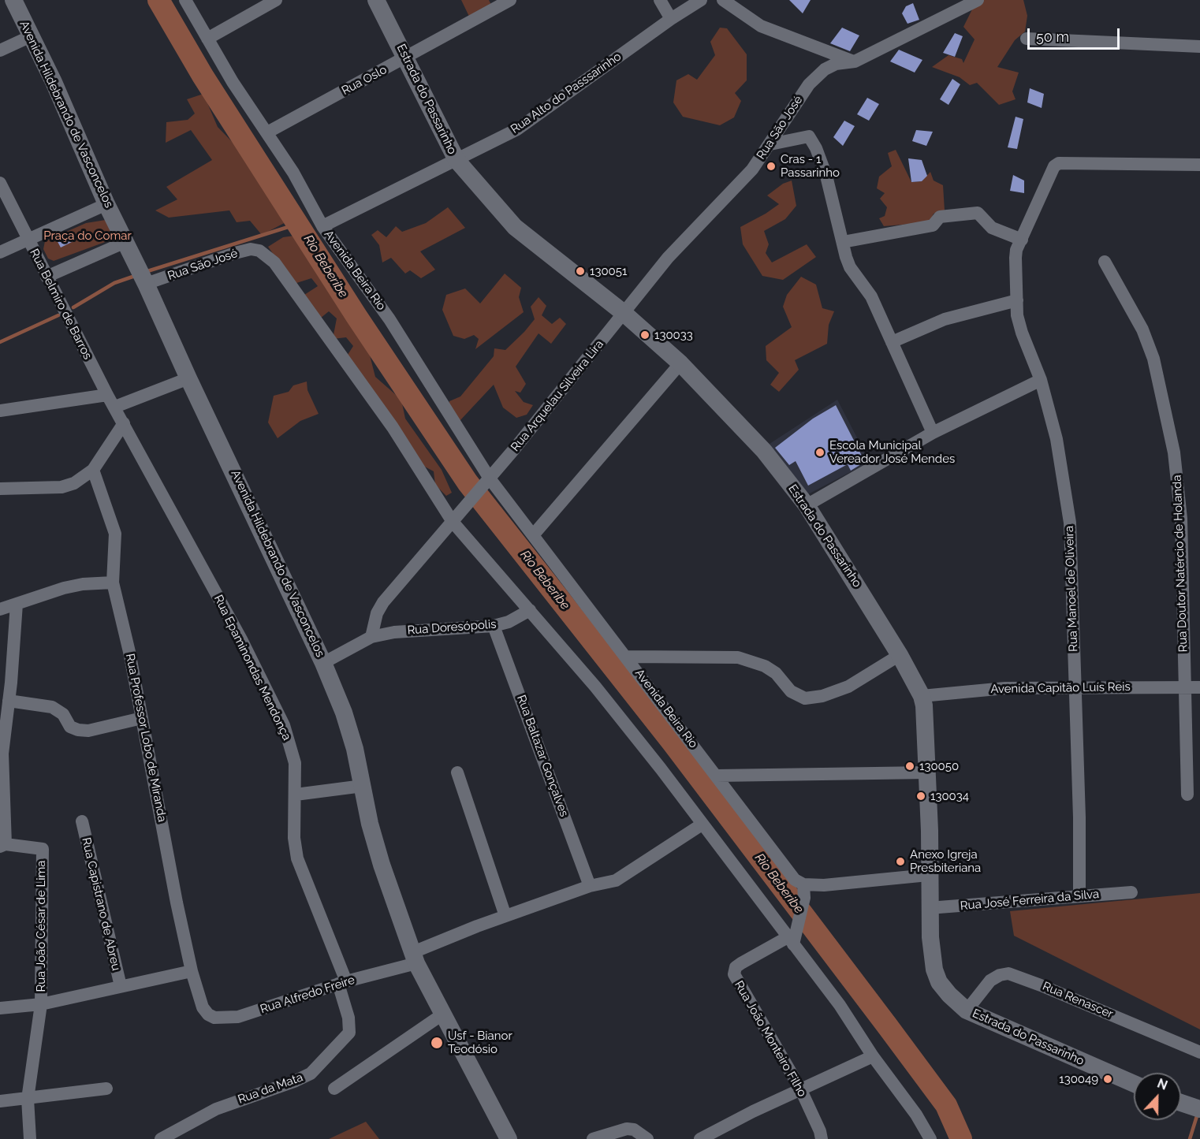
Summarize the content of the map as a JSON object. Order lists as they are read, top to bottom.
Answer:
{
  "streets": {
    "street": [
      "Rua Oslo",
      "Rua Alto do Passsarinho",
      "Estrada do Passarinho",
      "Avenida Hildebrando de Vasconcelos",
      "Rua São José",
      "Avenida Beira Rio",
      "Rua Belmiro de Barros",
      "Rua Arquelau Silveira Lira",
      "Rua Doutor Natércio de Holanda",
      "Rua Manoel de Oliveira",
      "Rua Doresópolis",
      "Rua Epaminondas Mendonça",
      "Avenida Capitão Luís Reis",
      "Rua Professor Lobo de Miranda",
      "Rua Baltazar Gonçalves",
      "Rua José Ferreira da Silva",
      "Rua Capistrano de Abreu",
      "Rua João César de Lima",
      "Rua Alfredo Freire",
      "Rua Renascer",
      "Rua João Monteiro Filho",
      "Rua da Mata"
    ]
  },
  "crossings": [
    ["Rua Oslo", "Estrada do Passarinho"],
    ["Rua Oslo", "Avenida Beira Rio"],
    ["Rua Alto do Passsarinho", "Estrada do Passarinho"],
    ["Rua Alto do Passsarinho", "Avenida Beira Rio"],
    ["Estrada do Passarinho", "Rua São José"],
    ["Estrada do Passarinho", "Rua Arquelau Silveira Lira"],
    ["Estrada do Passarinho", "Avenida Capitão Luís Reis"],
    ["Estrada do Passarinho", "Rua José Ferreira da Silva"],
    ["Estrada do Passarinho", "Rua Renascer"],
    ["Avenida Hildebrando de Vasconcelos", "Rua São José"],
    ["Avenida Hildebrando de Vasconcelos", "Rua Alfredo Freire"],
    ["Rua São José", "Rua Arquelau Silveira Lira"],
    ["Avenida Beira Rio", "Rua Arquelau Silveira Lira"],
    ["Rua Belmiro de Barros", "Rua Epaminondas Mendonça"],
    ["Rua Arquelau Silveira Lira", "Rua Doresópolis"],
    ["Rua Doutor Natércio de Holanda", "Avenida Capitão Luís Reis"],
    ["Rua Manoel de Oliveira", "Avenida Capitão Luís Reis"],
    ["Rua Manoel de Oliveira", "Rua José Ferreira da Silva"],
    ["Rua Doresópolis", "Rua Baltazar Gonçalves"],
    ["Rua Epaminondas Mendonça", "Rua Alfredo Freire"],
    ["Rua Epaminondas Mendonça", "Rua da Mata"],
    ["Rua Professor Lobo de Miranda", "Rua Alfredo Freire"],
    ["Rua Baltazar Gonçalves", "Rua Alfredo Freire"],
    ["Rua Alfredo Freire", "Rua da Mata"]
  ],
  "water": ["Rio Beberibe"],
  "parks": ["Praça do Comar"],
  "places": [
    "Cras - 1 Passarinho",
    "130051",
    "130033",
    "Escola Municipal Vereador José Mendes",
    "130050",
    "130034",
    "Anexo Igreja Presbiteriana",
    "Usf - Bianor Teodósio",
    "130049"
  ],
  "scale_bar": "50 m",
  "north": "top"
}
